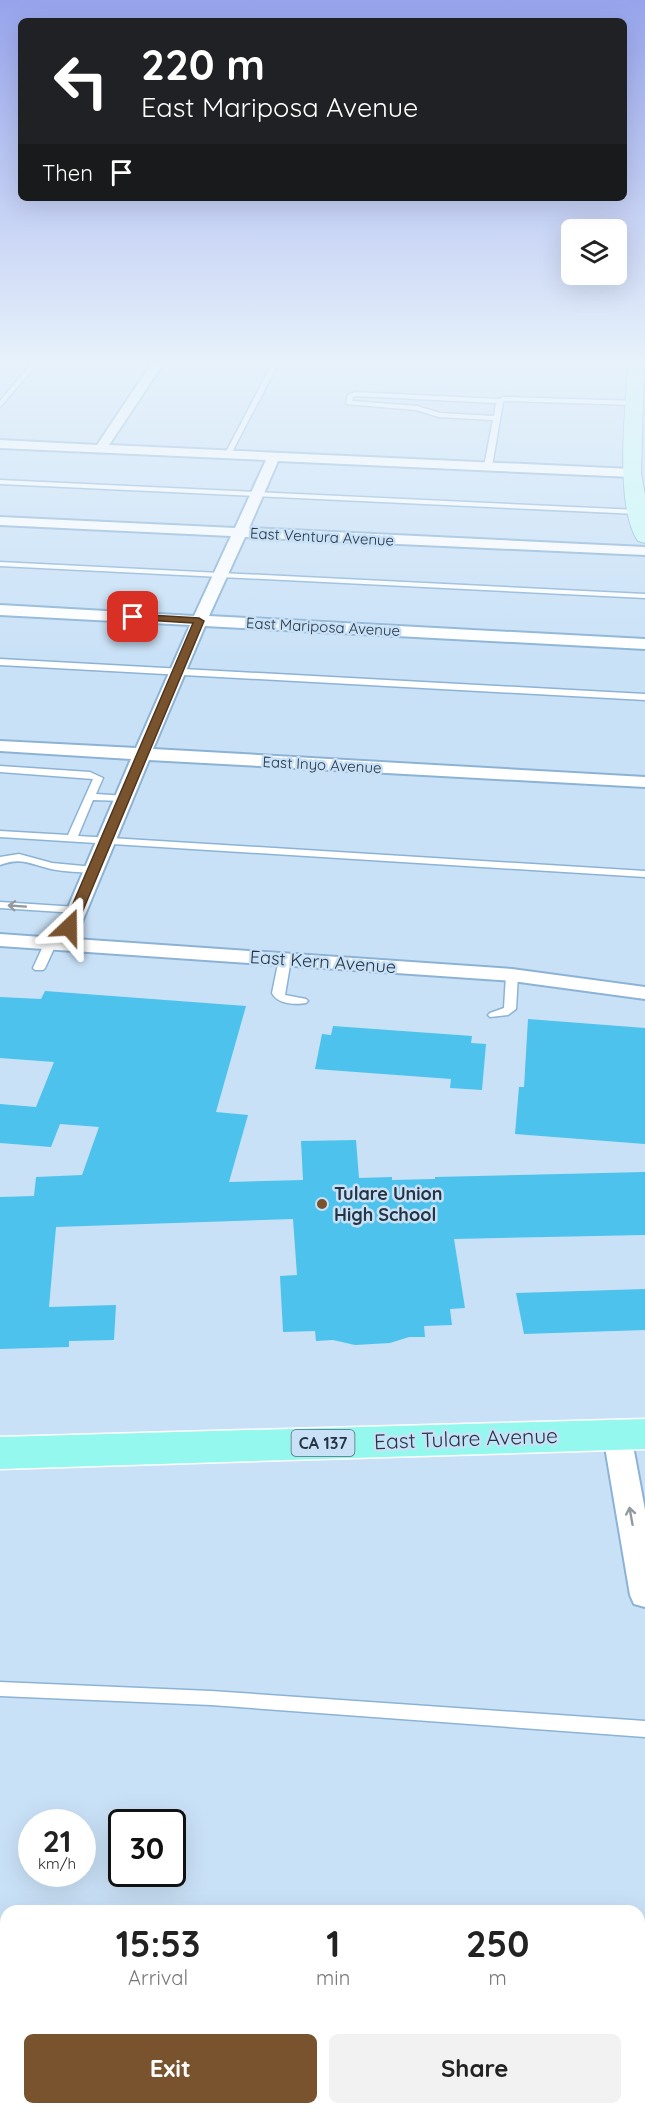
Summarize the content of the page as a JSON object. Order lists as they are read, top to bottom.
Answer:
{
  "streets": {
    "main road": ["East Tulare Avenue", "CA 137"],
    "street": [
      "East Ventura Avenue",
      "East Mariposa Avenue",
      "East Inyo Avenue",
      "East Kern Avenue"
    ]
  },
  "places": ["Tulare Union High School"],
  "page": {
    "turn": ["220 m", "East Mariposa Avenue"],
    "then": "Then",
    "speed": "21 km/h",
    "limit": "30",
    "eta": [
      "15:53",
      "Arrival",
      "1",
      "min",
      "250",
      "m"
    ],
    "buttons": ["Exit", "Share"]
  }
}
